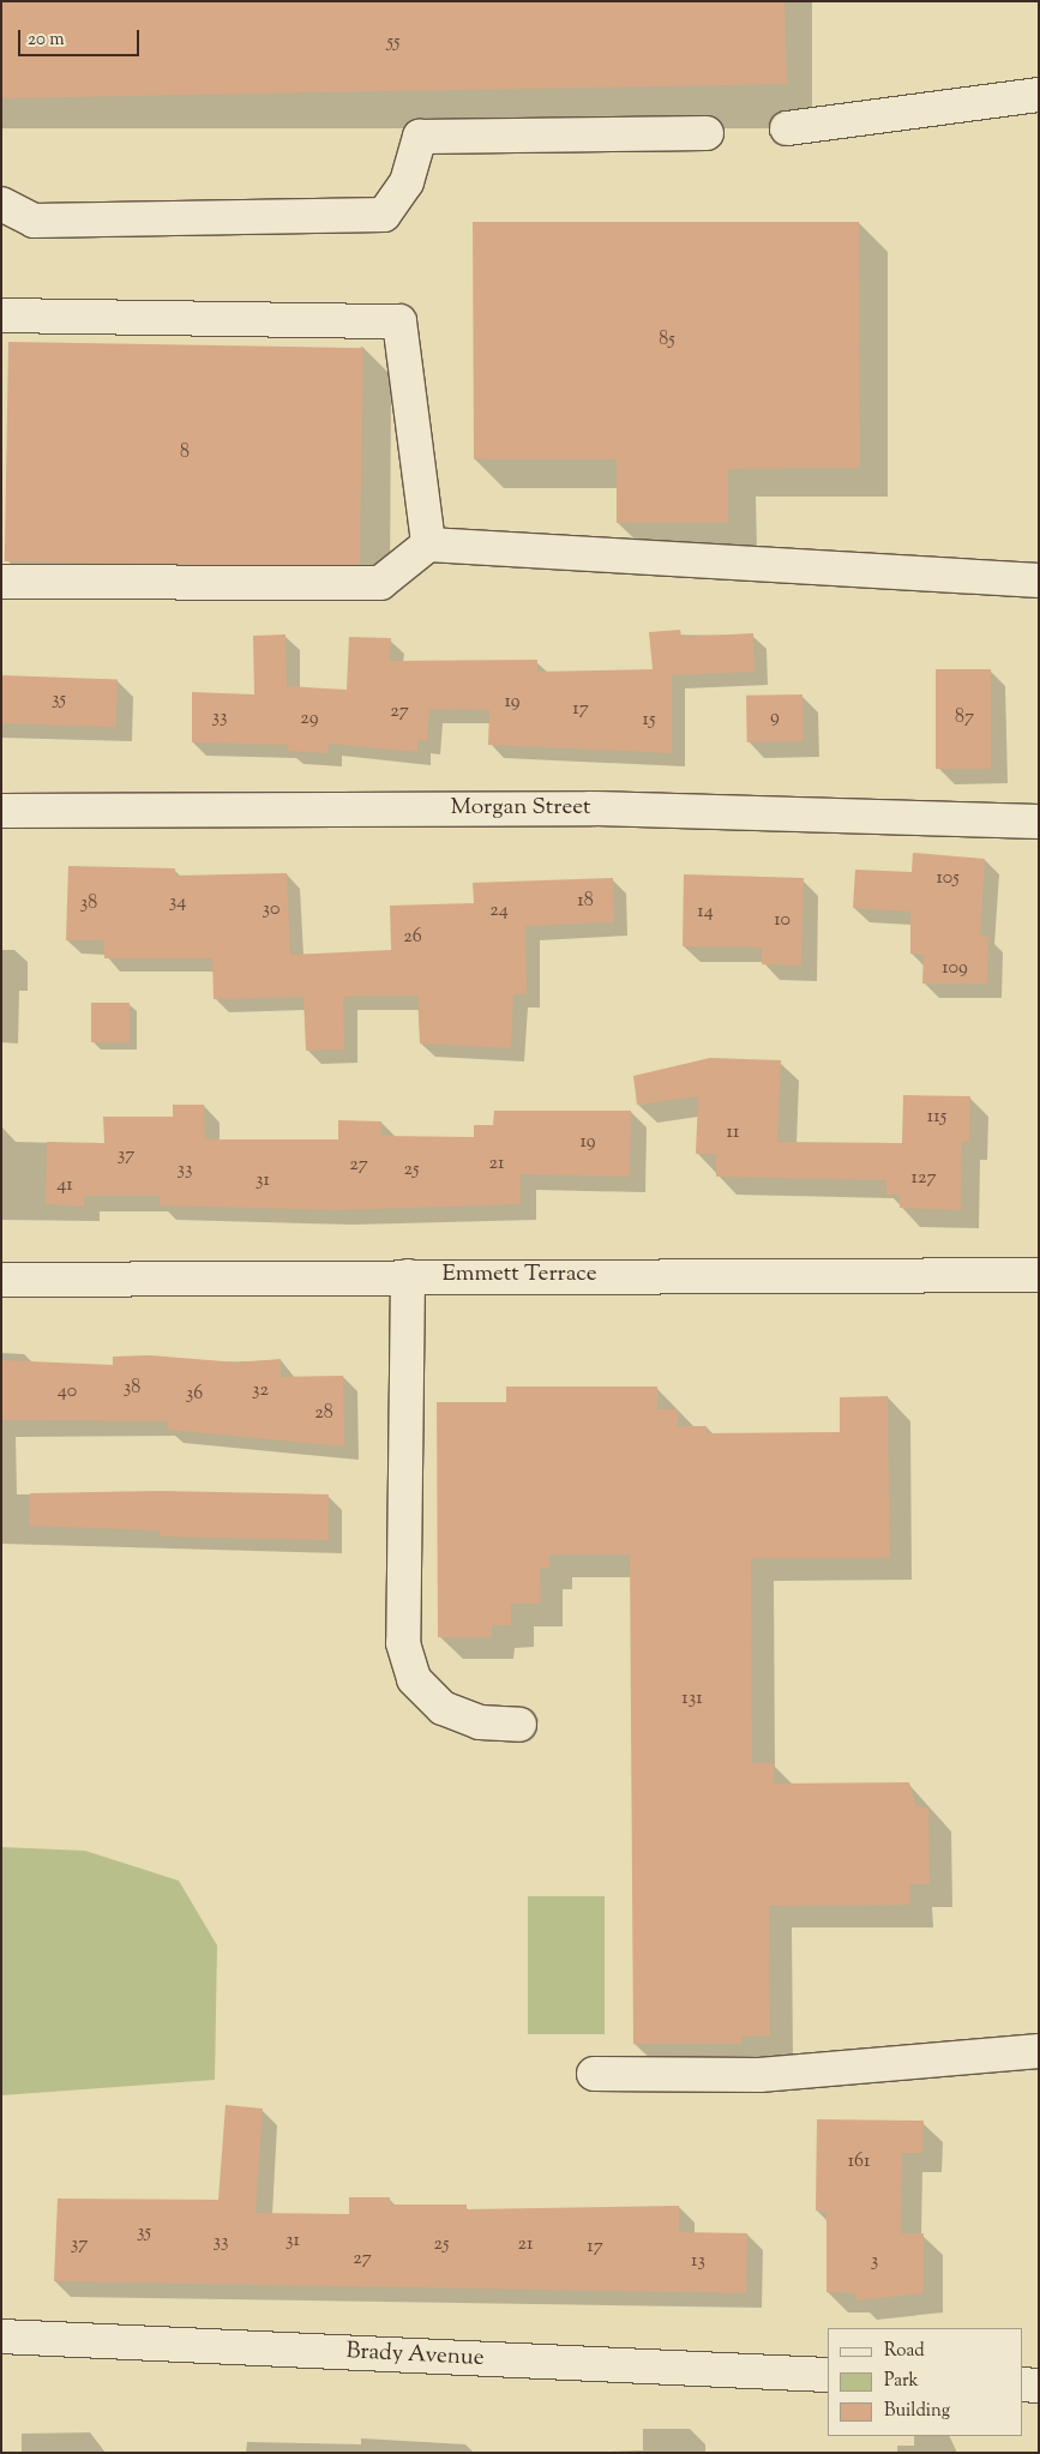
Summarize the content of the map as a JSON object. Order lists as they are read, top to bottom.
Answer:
{
  "streets": {
    "street": ["Morgan Street", "Emmett Terrace", "Brady Avenue"]
  },
  "house_numbers": [
    "55",
    "85",
    "8",
    "35",
    "19",
    "17",
    "27",
    "33",
    "9",
    "87",
    "29",
    "15",
    "105",
    "18",
    "34",
    "38",
    "30",
    "24",
    "14",
    "10",
    "26",
    "109",
    "115",
    "11",
    "19",
    "37",
    "21",
    "27",
    "33",
    "25",
    "127",
    "31",
    "41",
    "38",
    "32",
    "40",
    "36",
    "28",
    "131",
    "161",
    "35",
    "31",
    "33",
    "37",
    "25",
    "21",
    "17",
    "27",
    "13",
    "3"
  ],
  "legend": ["Road", "Park", "Building"],
  "scale_bar": "20 m"
}
